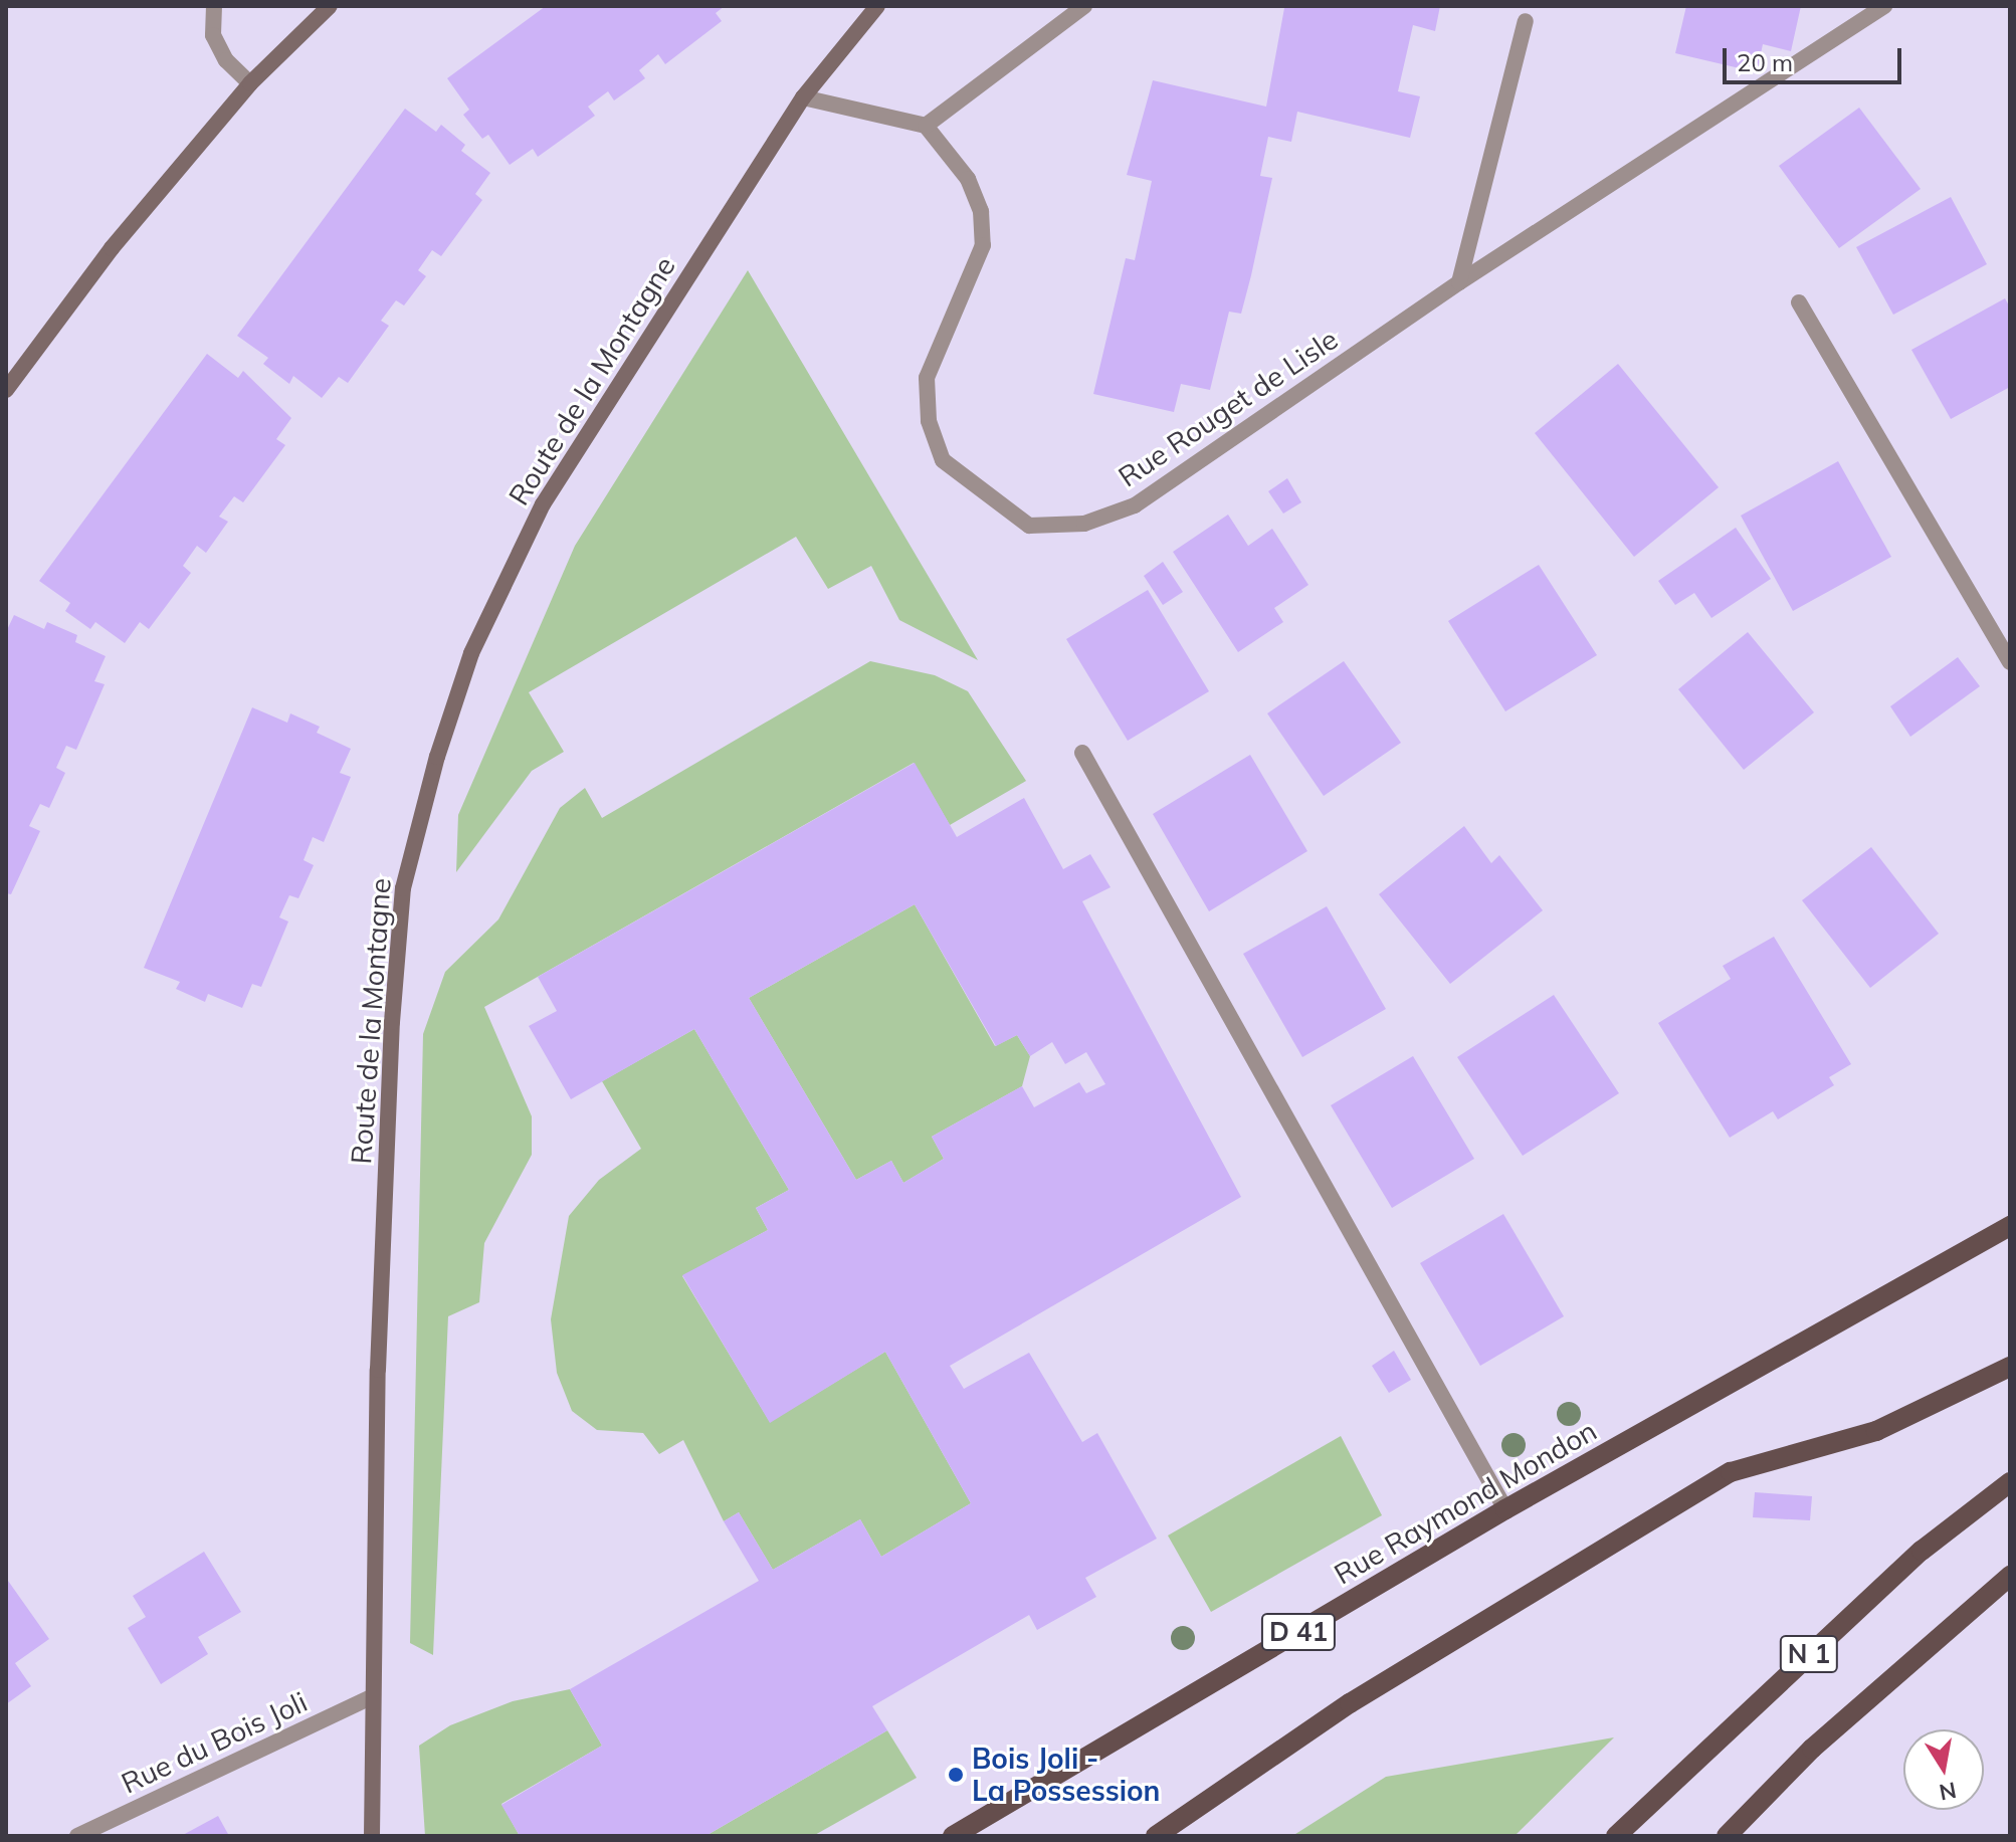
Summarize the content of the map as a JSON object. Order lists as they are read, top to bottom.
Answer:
{
  "streets": {
    "main road": [
      "Route de la Montagne",
      "Rue Raymond Mondon",
      "D 41",
      "N 1"
    ],
    "street": ["Rue Rouget de Lisle", "Rue du Bois Joli"]
  },
  "crossings": [
    ["Route de la Montagne", "Rue du Bois Joli"]
  ],
  "places": ["Bois Joli - La Possession"],
  "scale_bar": "20 m",
  "north": "bottom"
}
